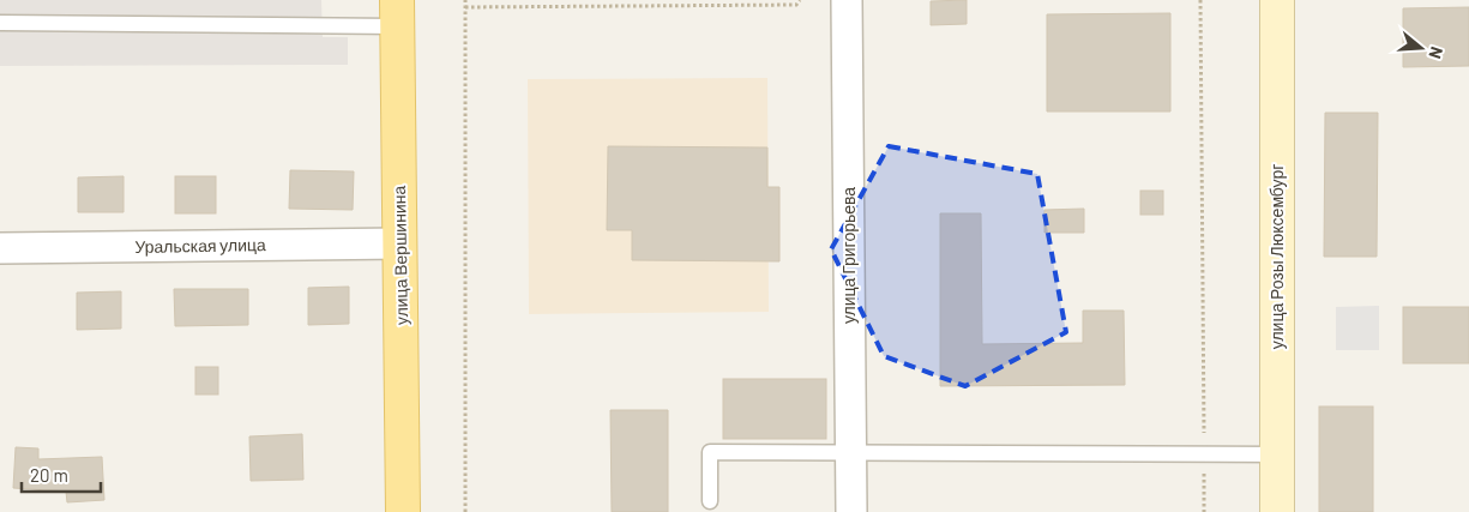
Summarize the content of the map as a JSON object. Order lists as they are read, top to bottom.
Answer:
{
  "streets": {
    "main road": ["улица Вершинина"],
    "street": ["Уральская улица", "улица Григорьева", "улица Розы Люксембург"]
  },
  "crossings": [
    ["Уральская улица", "улица Вершинина"]
  ],
  "scale_bar": "20 m",
  "north": "right"
}
